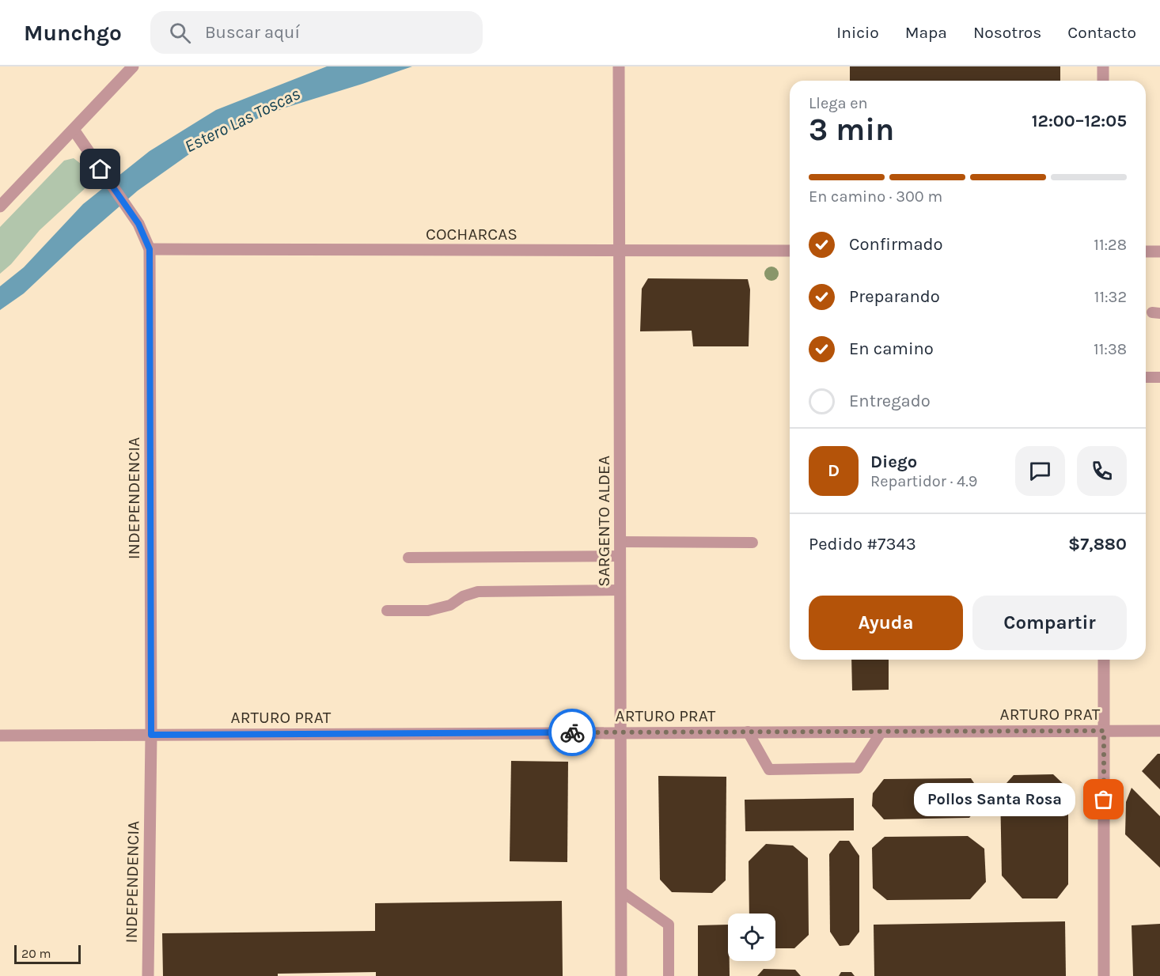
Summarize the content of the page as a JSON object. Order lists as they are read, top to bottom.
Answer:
{
  "streets": {
    "street": [
      "COCHARCAS",
      "INDEPENDENCIA",
      "SARGENTO ALDEA",
      "ARTURO PRAT"
    ]
  },
  "crossings": [
    ["COCHARCAS", "INDEPENDENCIA"],
    ["COCHARCAS", "SARGENTO ALDEA"],
    ["INDEPENDENCIA", "ARTURO PRAT"],
    ["SARGENTO ALDEA", "ARTURO PRAT"]
  ],
  "water": ["Estero Las Toscas"],
  "places": ["Pollos Santa Rosa"],
  "scale_bar": "20 m",
  "page": {
    "header": "Munchgo",
    "search": "Buscar aquí",
    "nav": [
      "Inicio",
      "Mapa",
      "Nosotros",
      "Contacto"
    ],
    "heading": ["3 min", "Llega en", "12:00–12:05"],
    "panel": [
      "Diego",
      "Repartidor · 4.9",
      "Pedido #7343",
      "$7,880"
    ],
    "bar": "En camino · 300 m",
    "list": [
      ["Confirmado", "11:28"],
      ["Preparando", "11:32"],
      ["En camino", "11:38"],
      "Entregado"
    ],
    "round": "D",
    "buttons": ["Ayuda", "Compartir"],
    "bubble": "Pollos Santa Rosa",
    "scale": "20 m"
  }
}
